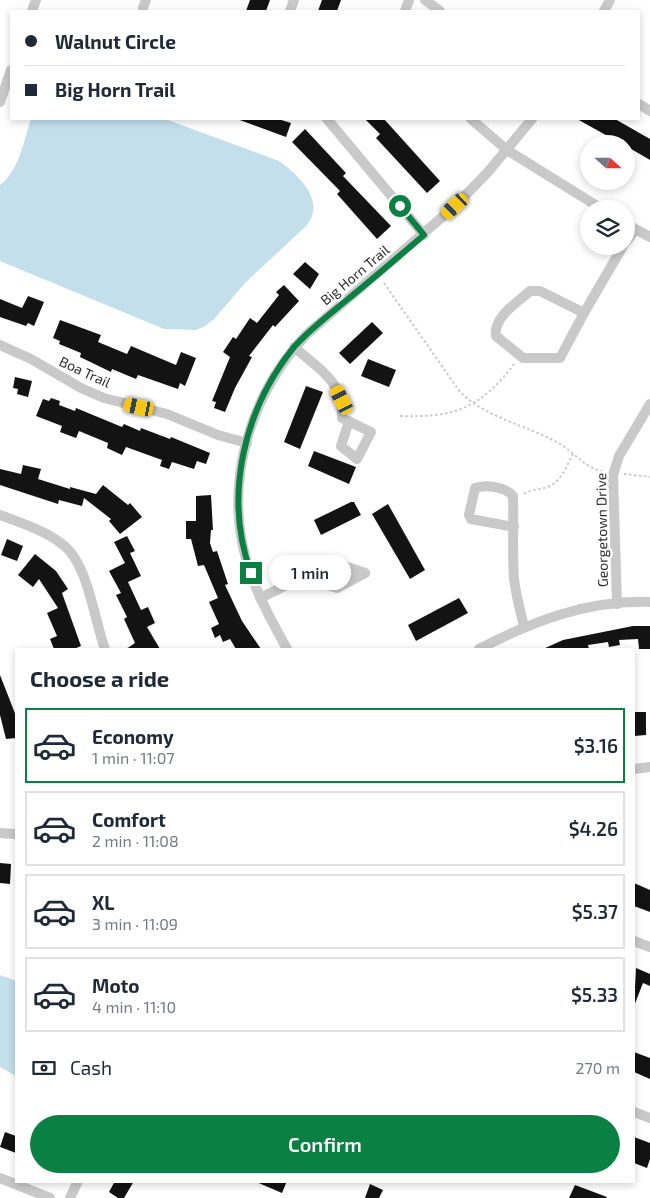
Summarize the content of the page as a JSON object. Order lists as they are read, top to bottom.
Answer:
{
  "streets": {
    "street": ["Big Horn Trail", "Boa Trail", "Georgetown Drive"]
  },
  "crossings": [
    ["Big Horn Trail", "Boa Trail"]
  ],
  "north": "right",
  "page": {
    "banner": ["Walnut Circle", "Big Horn Trail"],
    "bubble": "1 min",
    "heading": "Choose a ride",
    "list": [
      {
        "name": "Economy",
        "note": "1 min · 11:07",
        "value": "$3.16"
      },
      {
        "name": "Comfort",
        "note": "2 min · 11:08",
        "value": "$4.26"
      },
      {
        "name": "XL",
        "note": "3 min · 11:09",
        "value": "$5.37"
      },
      {
        "name": "Moto",
        "note": "4 min · 11:10",
        "value": "$5.33"
      }
    ],
    "pay": ["Cash", "270 m"],
    "buttons": "Confirm"
  }
}
